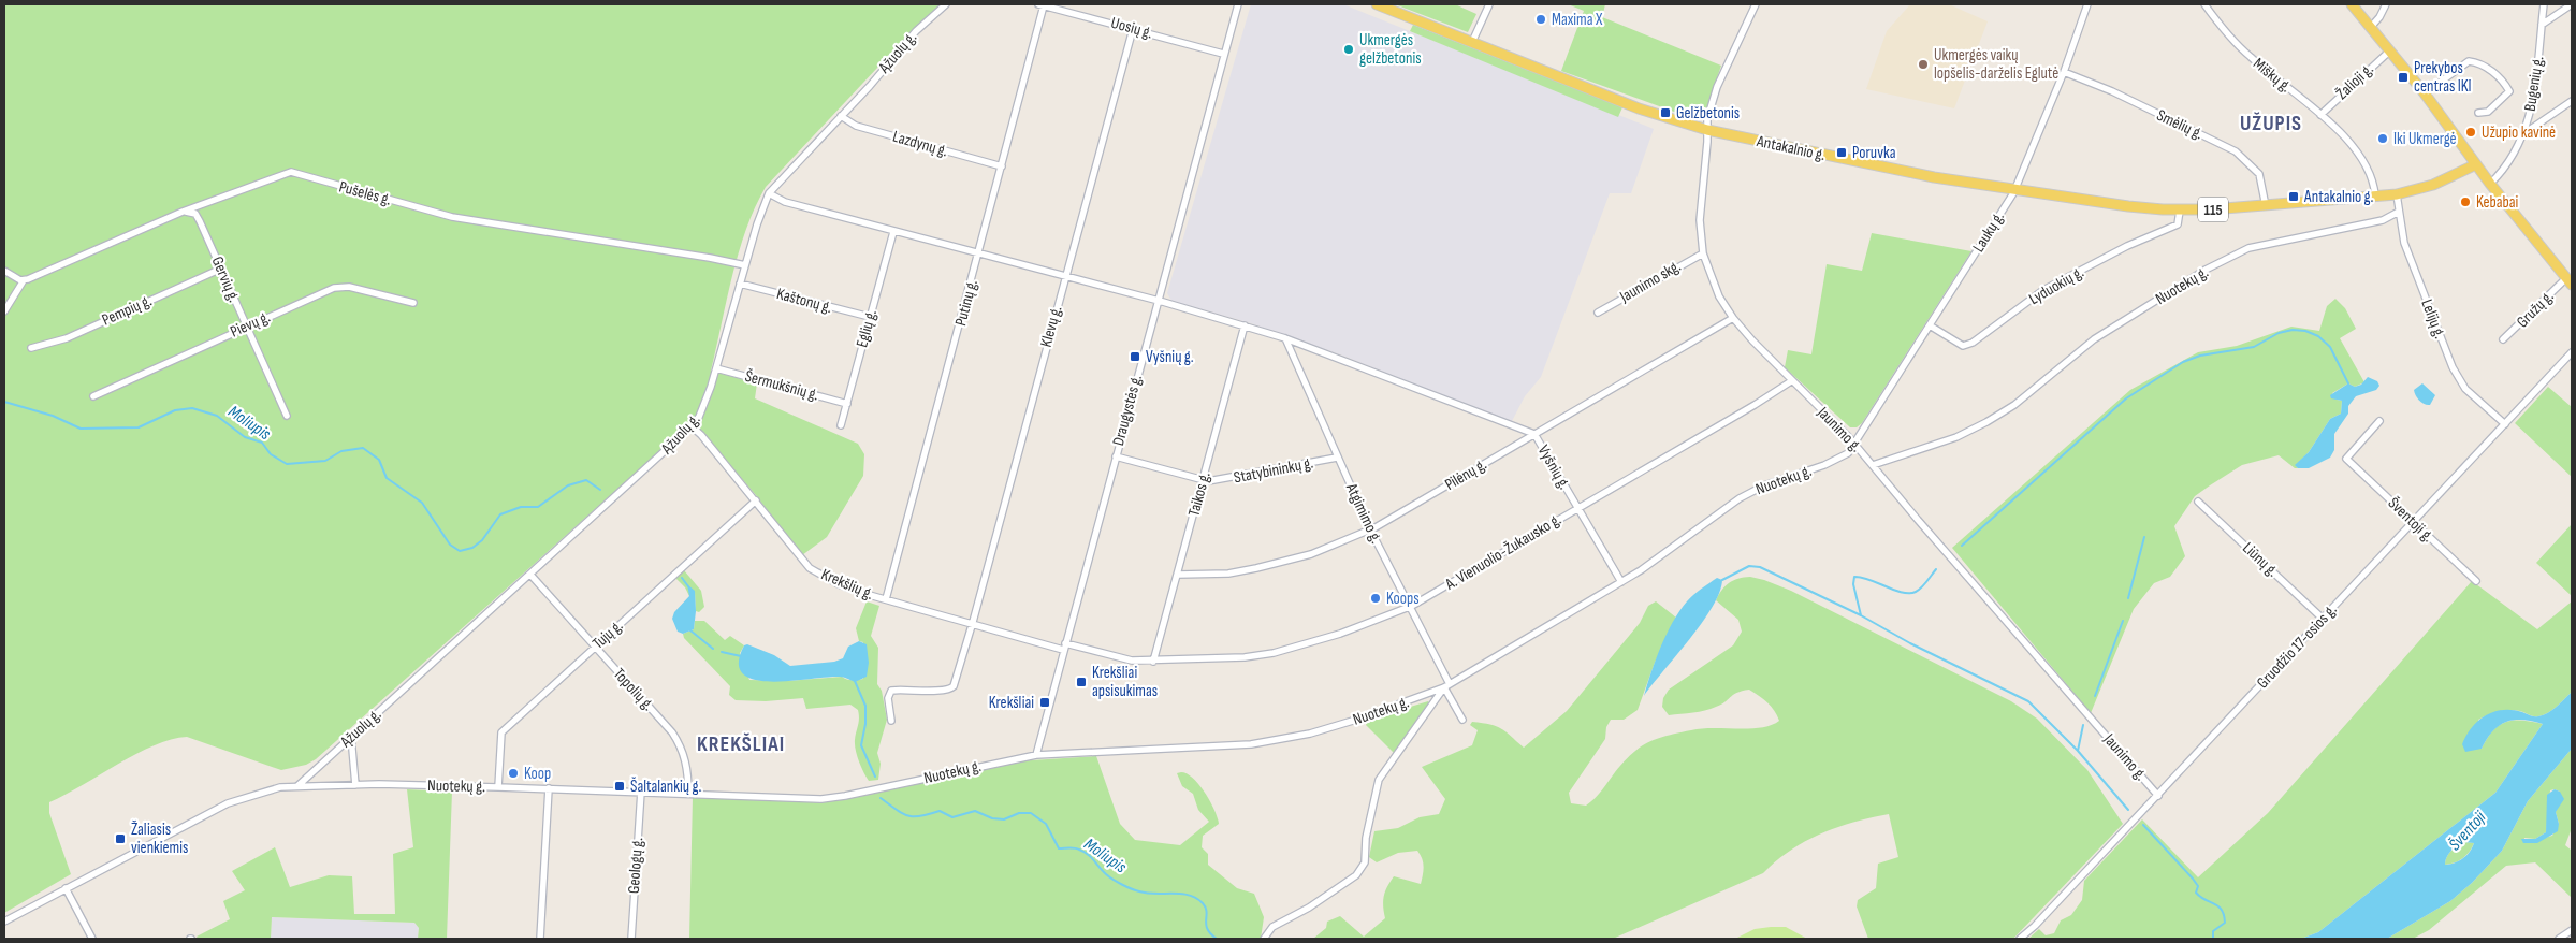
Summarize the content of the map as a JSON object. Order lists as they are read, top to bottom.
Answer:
{
  "streets": {
    "main road": ["Antakalnio g.", "115"],
    "street": [
      "Uosių g.",
      "Ąžuolų g.",
      "Miškų g.",
      "Žalioji g.",
      "Bugenių g.",
      "Smėlių g.",
      "Lazdynų g.",
      "Pušelės g.",
      "Laukų g.",
      "Gervių g.",
      "Jaunimo skg.",
      "Lyduokių g.",
      "Nuotekų g.",
      "Kaštonų g.",
      "Putinų g.",
      "Gružų g.",
      "Pempių g.",
      "Lelijų g.",
      "Pievų g.",
      "Klevų g.",
      "Eglių g.",
      "Šermukšnių g.",
      "Draugystės g.",
      "Jaunimo g.",
      "Vyšnių g.",
      "Statybininkų g.",
      "Pilėnų g.",
      "Taikos g.",
      "Atgimimo g.",
      "Šventoji g.",
      "A. Vienuolio-Žukausko g.",
      "Liūnų g.",
      "Krekšlių g.",
      "Tujų g.",
      "Gruodžio 17-osios g.",
      "Topolių g.",
      "Geologų g."
    ]
  },
  "crossings": [
    ["Uosių g.", "Putinų g."],
    ["Uosių g.", "Klevų g."],
    ["Uosių g.", "Draugystės g."],
    ["Ąžuolų g.", "Lazdynų g."],
    ["Ąžuolų g.", "Pušelės g."],
    ["Ąžuolų g.", "Nuotekų g."],
    ["Ąžuolų g.", "Kaštonų g."],
    ["Ąžuolų g.", "Šermukšnių g."],
    ["Ąžuolų g.", "Vyšnių g."],
    ["Ąžuolų g.", "Krekšlių g."],
    ["Ąžuolų g.", "Topolių g."],
    ["Miškų g.", "Žalioji g."],
    ["Miškų g.", "Antakalnio g."],
    ["Smėlių g.", "Antakalnio g."],
    ["Smėlių g.", "Laukų g."],
    ["Lazdynų g.", "Putinų g."],
    ["Antakalnio g.", "Laukų g."],
    ["Antakalnio g.", "Lyduokių g."],
    ["Antakalnio g.", "Lelijų g."],
    ["Antakalnio g.", "Jaunimo g."],
    ["Pušelės g.", "Gervių g."],
    ["Laukų g.", "Lyduokių g."],
    ["Laukų g.", "Nuotekų g."],
    ["Laukų g.", "Jaunimo g."],
    ["Gervių g.", "Pempių g."],
    ["Gervių g.", "Pievų g."],
    ["Jaunimo skg.", "Jaunimo g."],
    ["Nuotekų g.", "Lelijų g."],
    ["Nuotekų g.", "Draugystės g."],
    ["Nuotekų g.", "Jaunimo g."],
    ["Nuotekų g.", "Vyšnių g."],
    ["Nuotekų g.", "Atgimimo g."],
    ["Nuotekų g.", "Tujų g."],
    ["Nuotekų g.", "Topolių g."],
    ["Nuotekų g.", "Geologų g."],
    ["Kaštonų g.", "Eglių g."],
    ["Putinų g.", "Vyšnių g."],
    ["Putinų g.", "Krekšlių g."],
    ["Lelijų g.", "Gruodžio 17-osios g."],
    ["Klevų g.", "Vyšnių g."],
    ["Klevų g.", "Krekšlių g."],
    ["Eglių g.", "Šermukšnių g."],
    ["Eglių g.", "Vyšnių g."],
    ["Draugystės g.", "Vyšnių g."],
    ["Draugystės g.", "Statybininkų g."],
    ["Draugystės g.", "A. Vienuolio-Žukausko g."],
    ["Draugystės g.", "Krekšlių g."],
    ["Jaunimo g.", "Pilėnų g."],
    ["Jaunimo g.", "A. Vienuolio-Žukausko g."],
    ["Jaunimo g.", "Gruodžio 17-osios g."],
    ["Vyšnių g.", "Pilėnų g."],
    ["Vyšnių g.", "Taikos g."],
    ["Vyšnių g.", "Atgimimo g."],
    ["Vyšnių g.", "A. Vienuolio-Žukausko g."],
    ["Statybininkų g.", "Taikos g."],
    ["Statybininkų g.", "Atgimimo g."],
    ["Pilėnų g.", "Taikos g."],
    ["Pilėnų g.", "Atgimimo g."],
    ["Taikos g.", "A. Vienuolio-Žukausko g."],
    ["Atgimimo g.", "A. Vienuolio-Žukausko g."],
    ["Šventoji g.", "Gruodžio 17-osios g."],
    ["A. Vienuolio-Žukausko g.", "Krekšlių g."],
    ["Liūnų g.", "Gruodžio 17-osios g."],
    ["Krekšlių g.", "Tujų g."],
    ["Tujų g.", "Topolių g."]
  ],
  "districts": ["UŽUPIS", "KREKŠLIAI"],
  "water": ["Moliupis", "Šventoji"],
  "places": {
    "other": [
      "Maxima X",
      "Ukmergės gelžbetonis",
      "Ukmergės vaikų lopšelis-darželis Eglutė",
      "Užupio kavinė",
      "Iki Ukmergė",
      "Kebabai",
      "Koops",
      "Koop"
    ],
    "transit": [
      "Prekybos centras IKI",
      "Gelžbetonis",
      "Poruvka",
      "Antakalnio g.",
      "Vyšnių g.",
      "Krekšliai apsisukimas",
      "Krekšliai",
      "Šaltalankių g.",
      "Žaliasis vienkiemis"
    ]
  }
}
